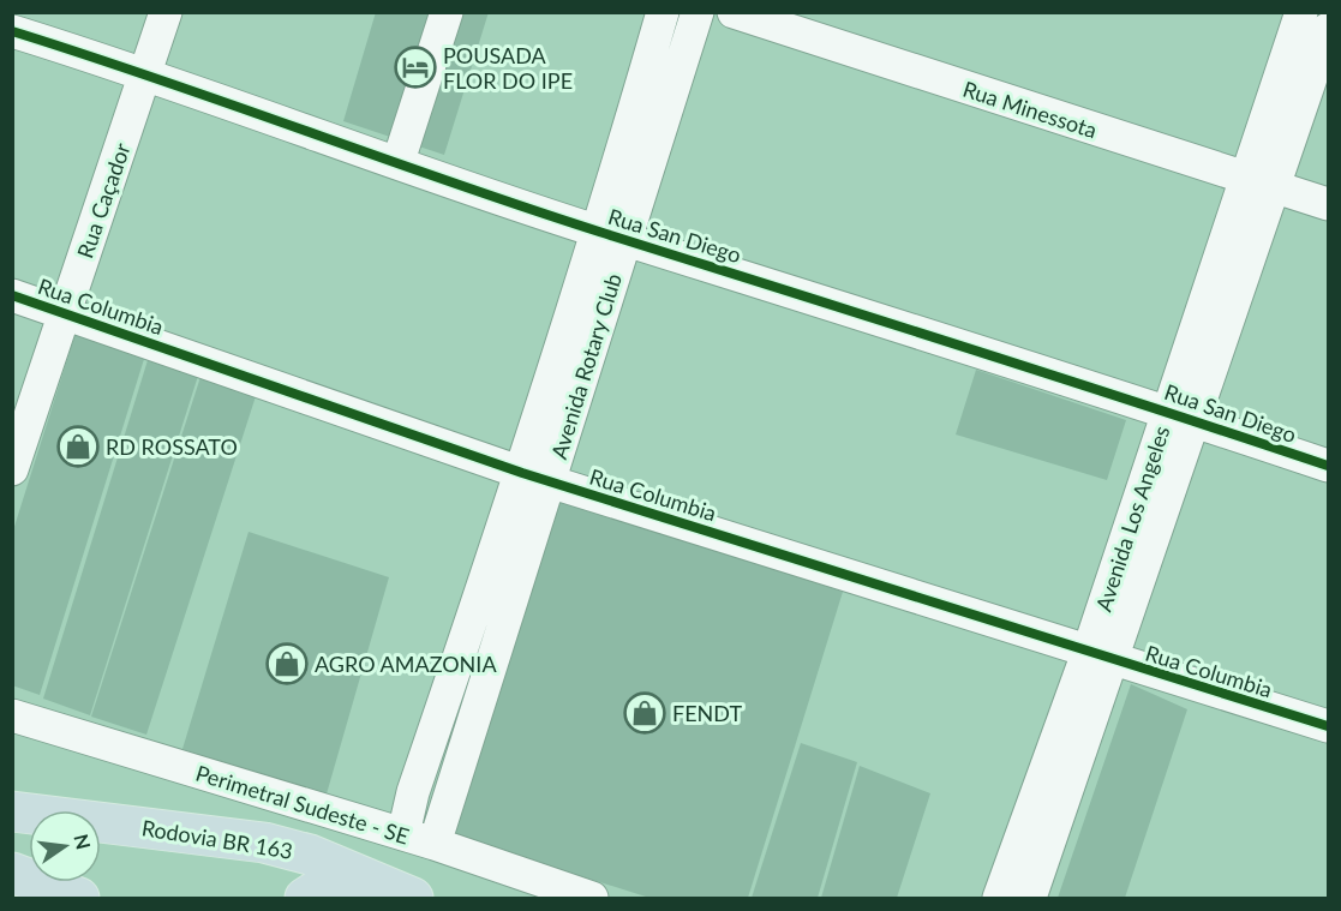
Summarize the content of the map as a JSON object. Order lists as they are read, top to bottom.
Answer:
{
  "streets": {
    "highway": ["Rodovia BR 163"],
    "street": [
      "Rua Minessota",
      "Rua Caçador",
      "Rua San Diego",
      "Rua Columbia",
      "Avenida Rotary Club",
      "Avenida Los Angeles",
      "Perimetral Sudeste - SE"
    ]
  },
  "crossings": [
    ["Rua Minessota", "Avenida Los Angeles"],
    ["Rua Caçador", "Rua San Diego"],
    ["Rua Caçador", "Rua Columbia"],
    ["Rua San Diego", "Avenida Rotary Club"],
    ["Rua San Diego", "Avenida Los Angeles"],
    ["Rua Columbia", "Avenida Rotary Club"],
    ["Rua Columbia", "Avenida Los Angeles"],
    ["Avenida Rotary Club", "Perimetral Sudeste - SE"]
  ],
  "places": {
    "hotel": ["POUSADA FLOR DO IPE"],
    "shop": ["RD ROSSATO", "AGRO AMAZONIA", "FENDT"]
  },
  "north": "right"
}
